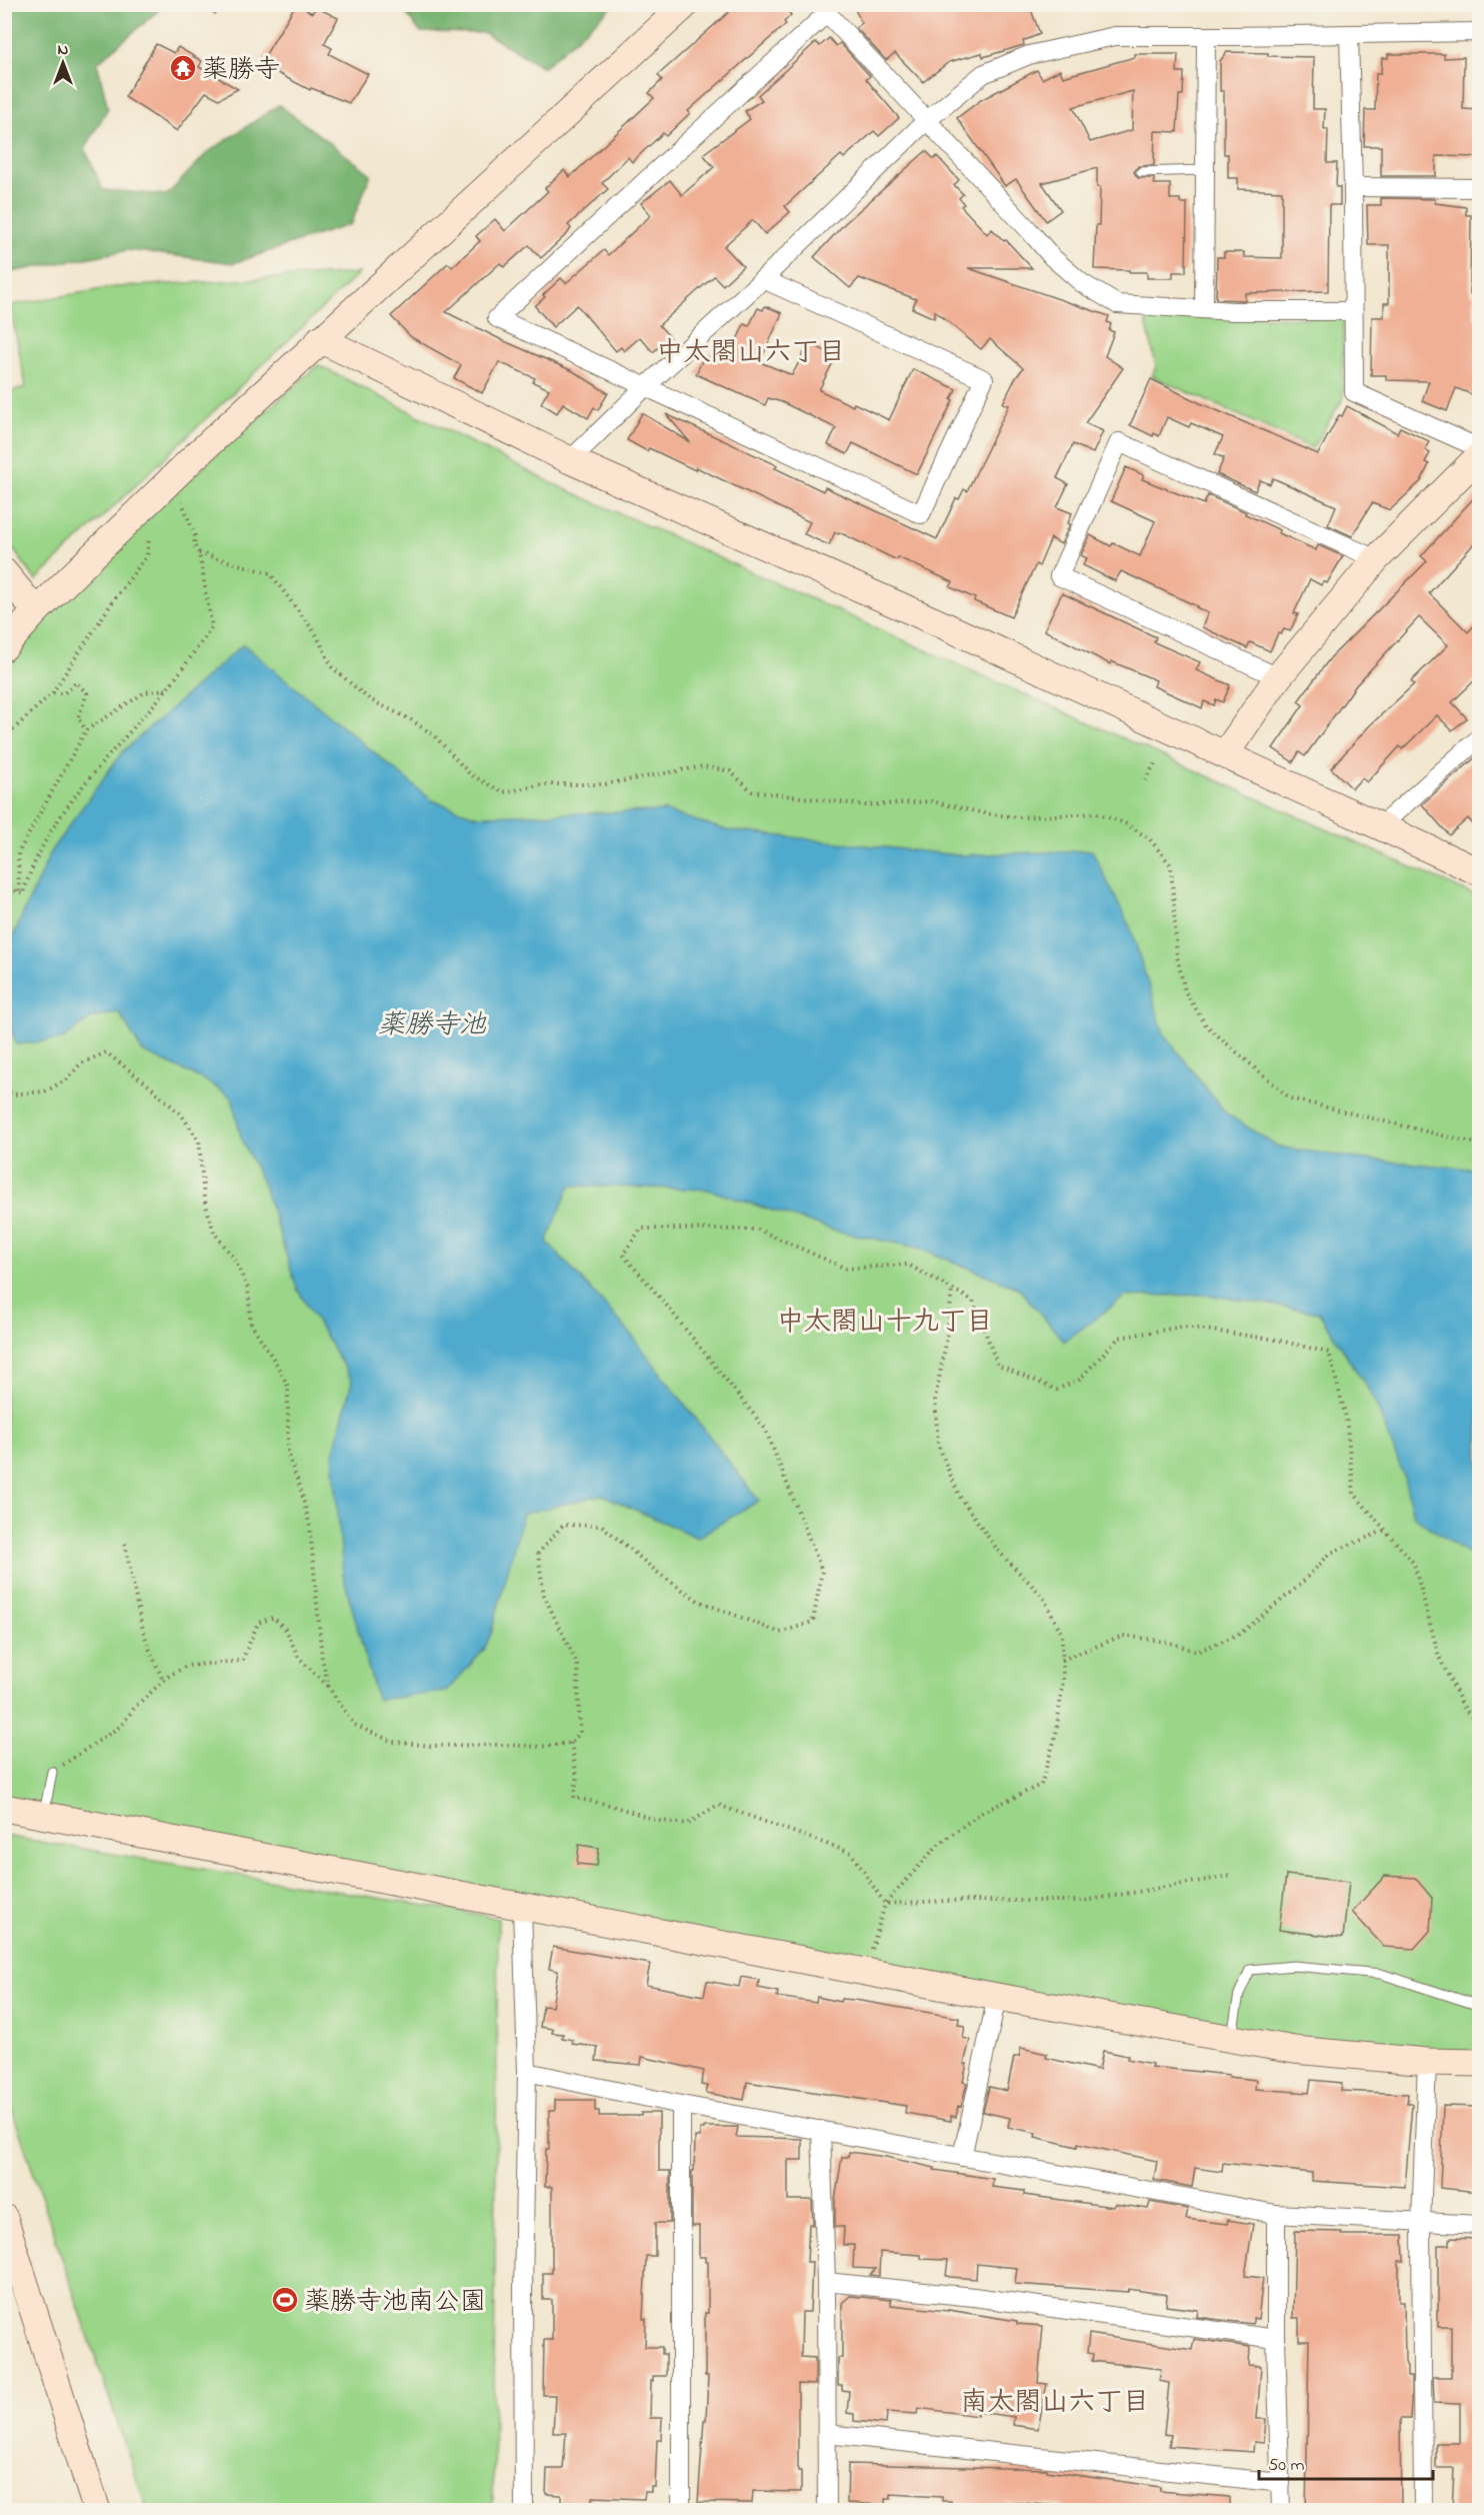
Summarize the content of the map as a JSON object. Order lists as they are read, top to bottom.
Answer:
{
  "districts": ["中太閤山六丁目", "中太閤山十九丁目", "南太閤山六丁目"],
  "water": ["薬勝寺池"],
  "places": {
    "temple": ["薬勝寺"],
    "sports": ["薬勝寺池南公園"]
  },
  "scale_bar": "50 m",
  "north": "top"
}
